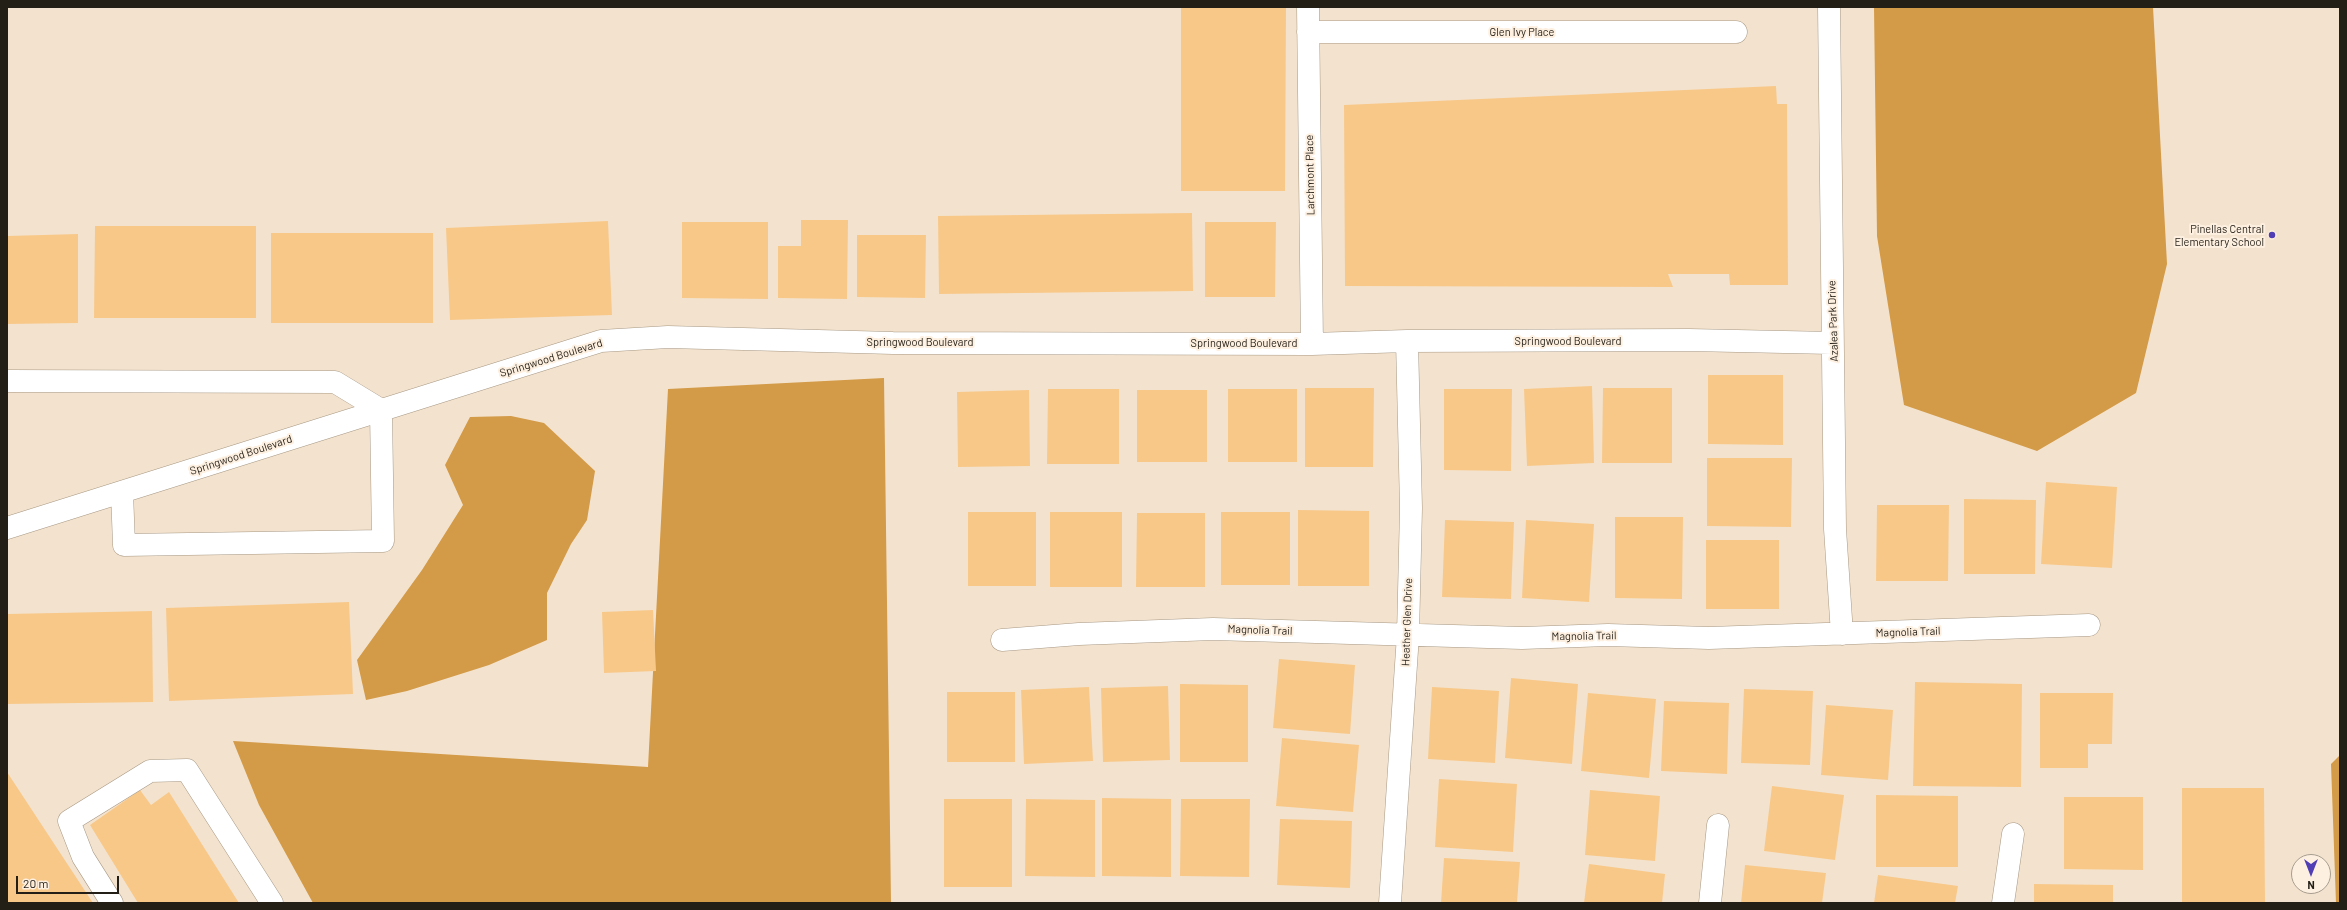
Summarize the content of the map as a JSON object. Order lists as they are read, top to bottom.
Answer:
{
  "streets": {
    "street": [
      "Glen Ivy Place",
      "Larchmont Place",
      "Azalea Park Drive",
      "Springwood Boulevard",
      "Heather Glen Drive",
      "Magnolia Trail"
    ]
  },
  "crossings": [
    ["Glen Ivy Place", "Larchmont Place"],
    ["Larchmont Place", "Springwood Boulevard"],
    ["Azalea Park Drive", "Springwood Boulevard"],
    ["Azalea Park Drive", "Magnolia Trail"],
    ["Springwood Boulevard", "Heather Glen Drive"],
    ["Heather Glen Drive", "Magnolia Trail"]
  ],
  "places": ["Pinellas Central Elementary School"],
  "scale_bar": "20 m",
  "north": "bottom"
}
